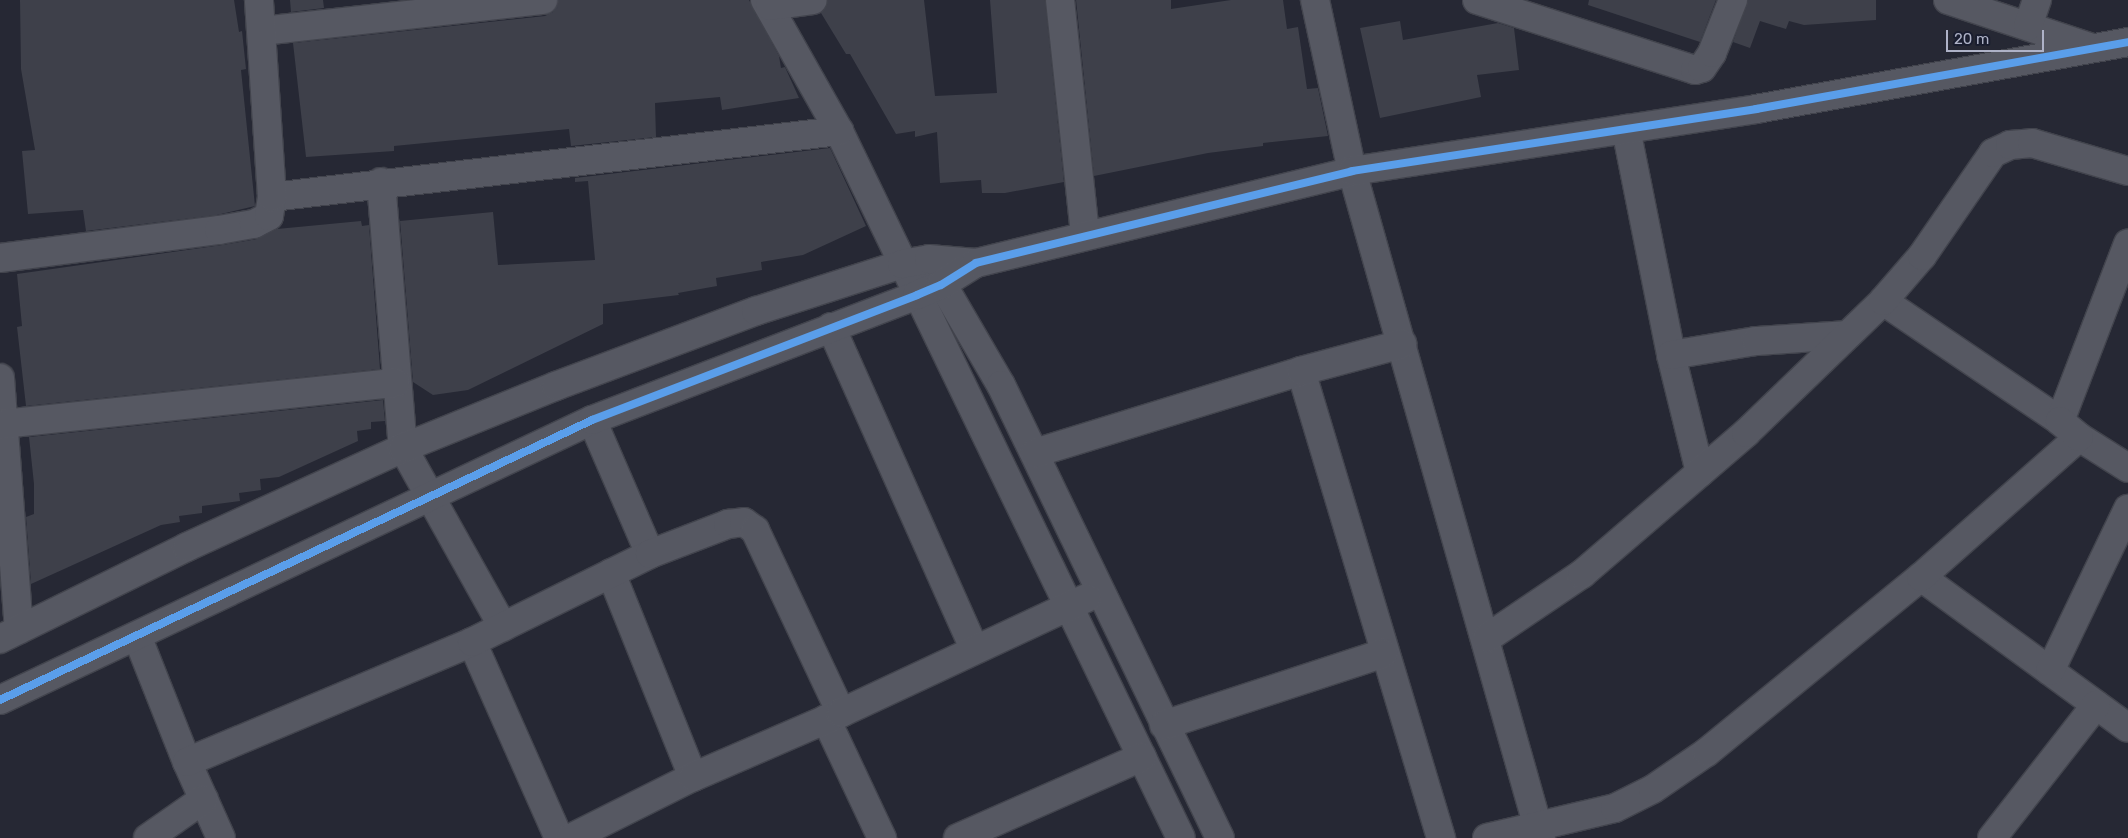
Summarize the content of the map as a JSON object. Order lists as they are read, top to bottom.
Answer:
{
  "scale_bar": "20 m"
}
